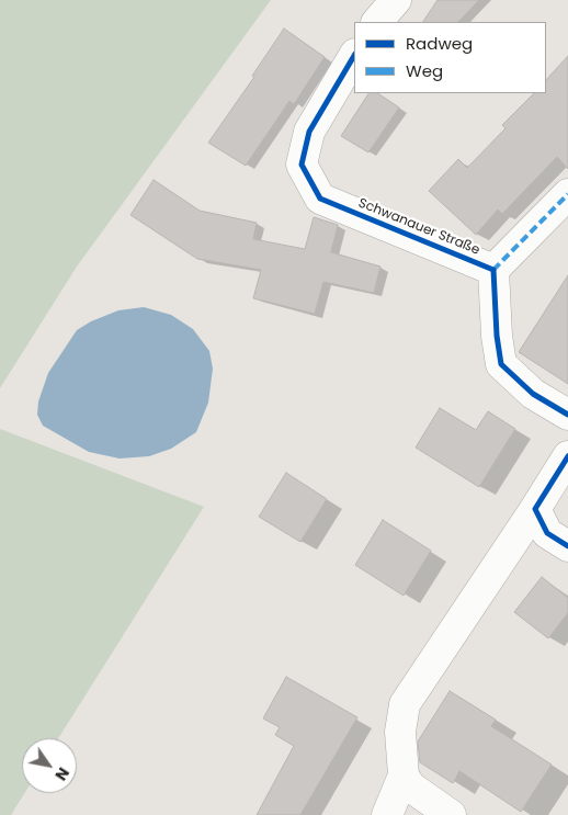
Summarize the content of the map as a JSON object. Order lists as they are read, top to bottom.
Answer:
{
  "streets": {
    "street": ["Schwanauer Straße"]
  },
  "legend": ["Radweg", "Weg"],
  "north": "bottom right"
}
